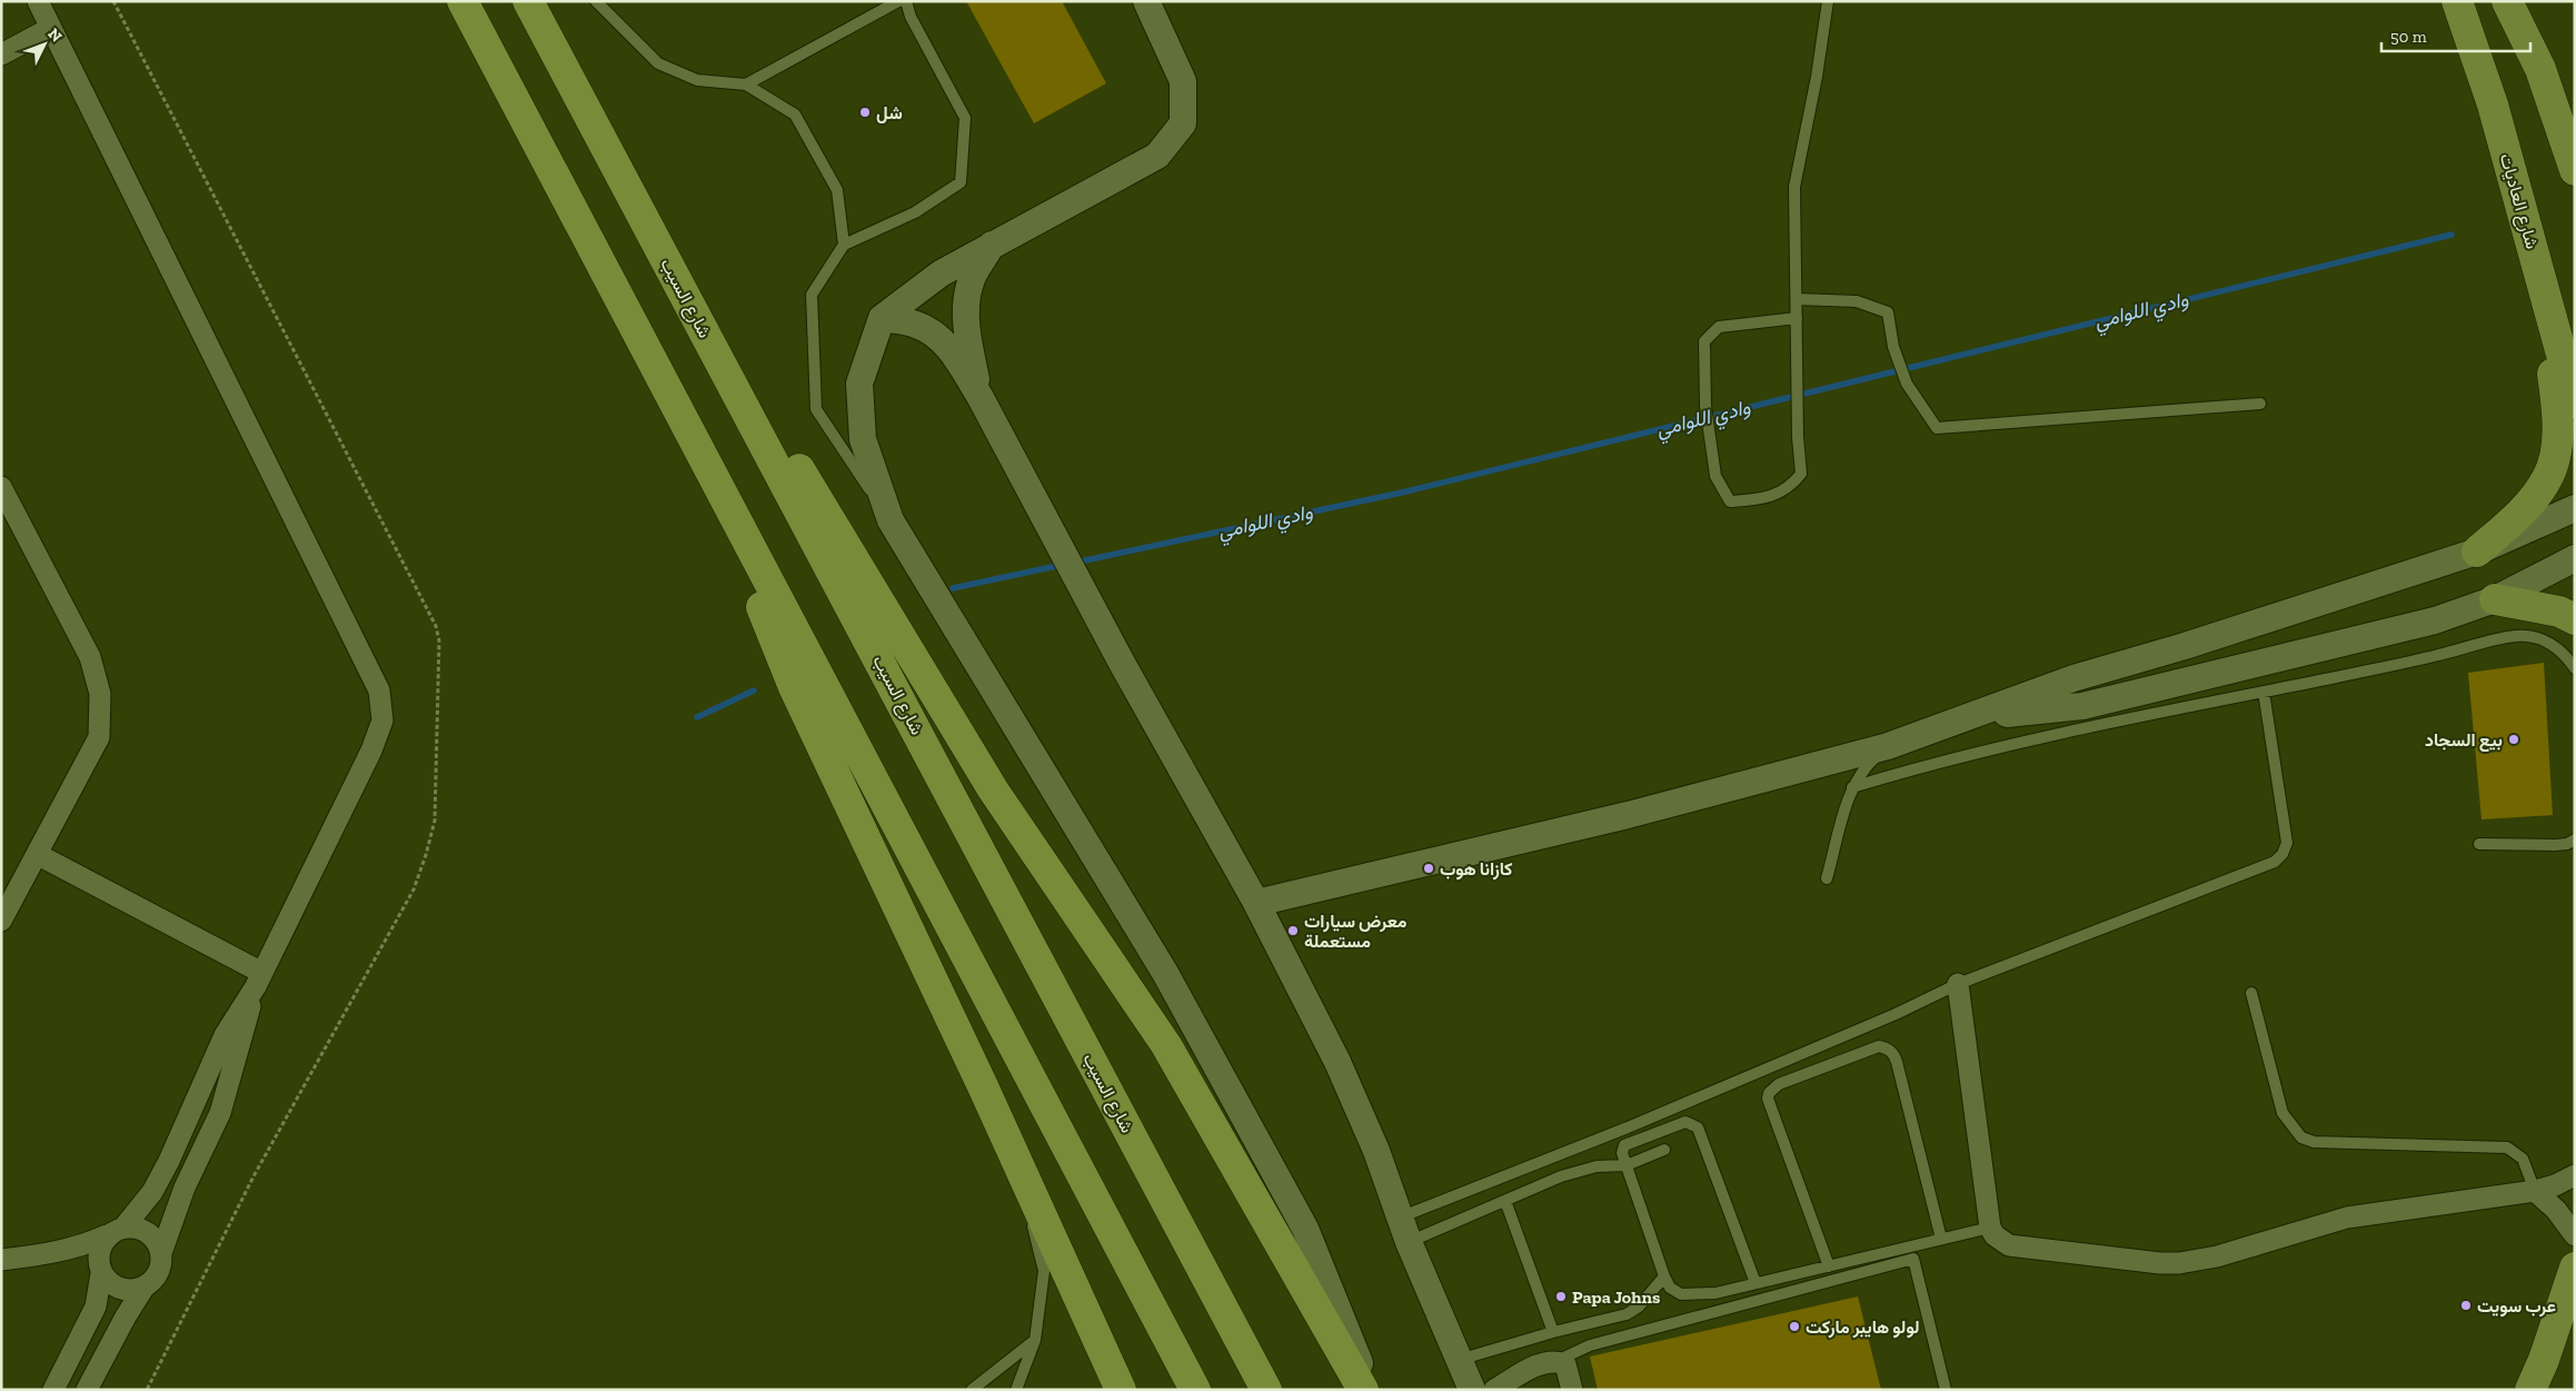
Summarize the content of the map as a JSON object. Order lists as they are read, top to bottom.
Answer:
{
  "streets": {
    "highway": ["شارع السيب"],
    "main road": ["شارع العاديات"]
  },
  "water": ["وادي اللوامي"],
  "places": [
    "شل",
    "بيع السجاد",
    "كازانا هوب",
    "معرض سيارات مستعملة",
    "Papa Johns",
    "عرب سويت",
    "لولو هايبر ماركت"
  ],
  "scale_bar": "50 m",
  "north": "top right"
}
